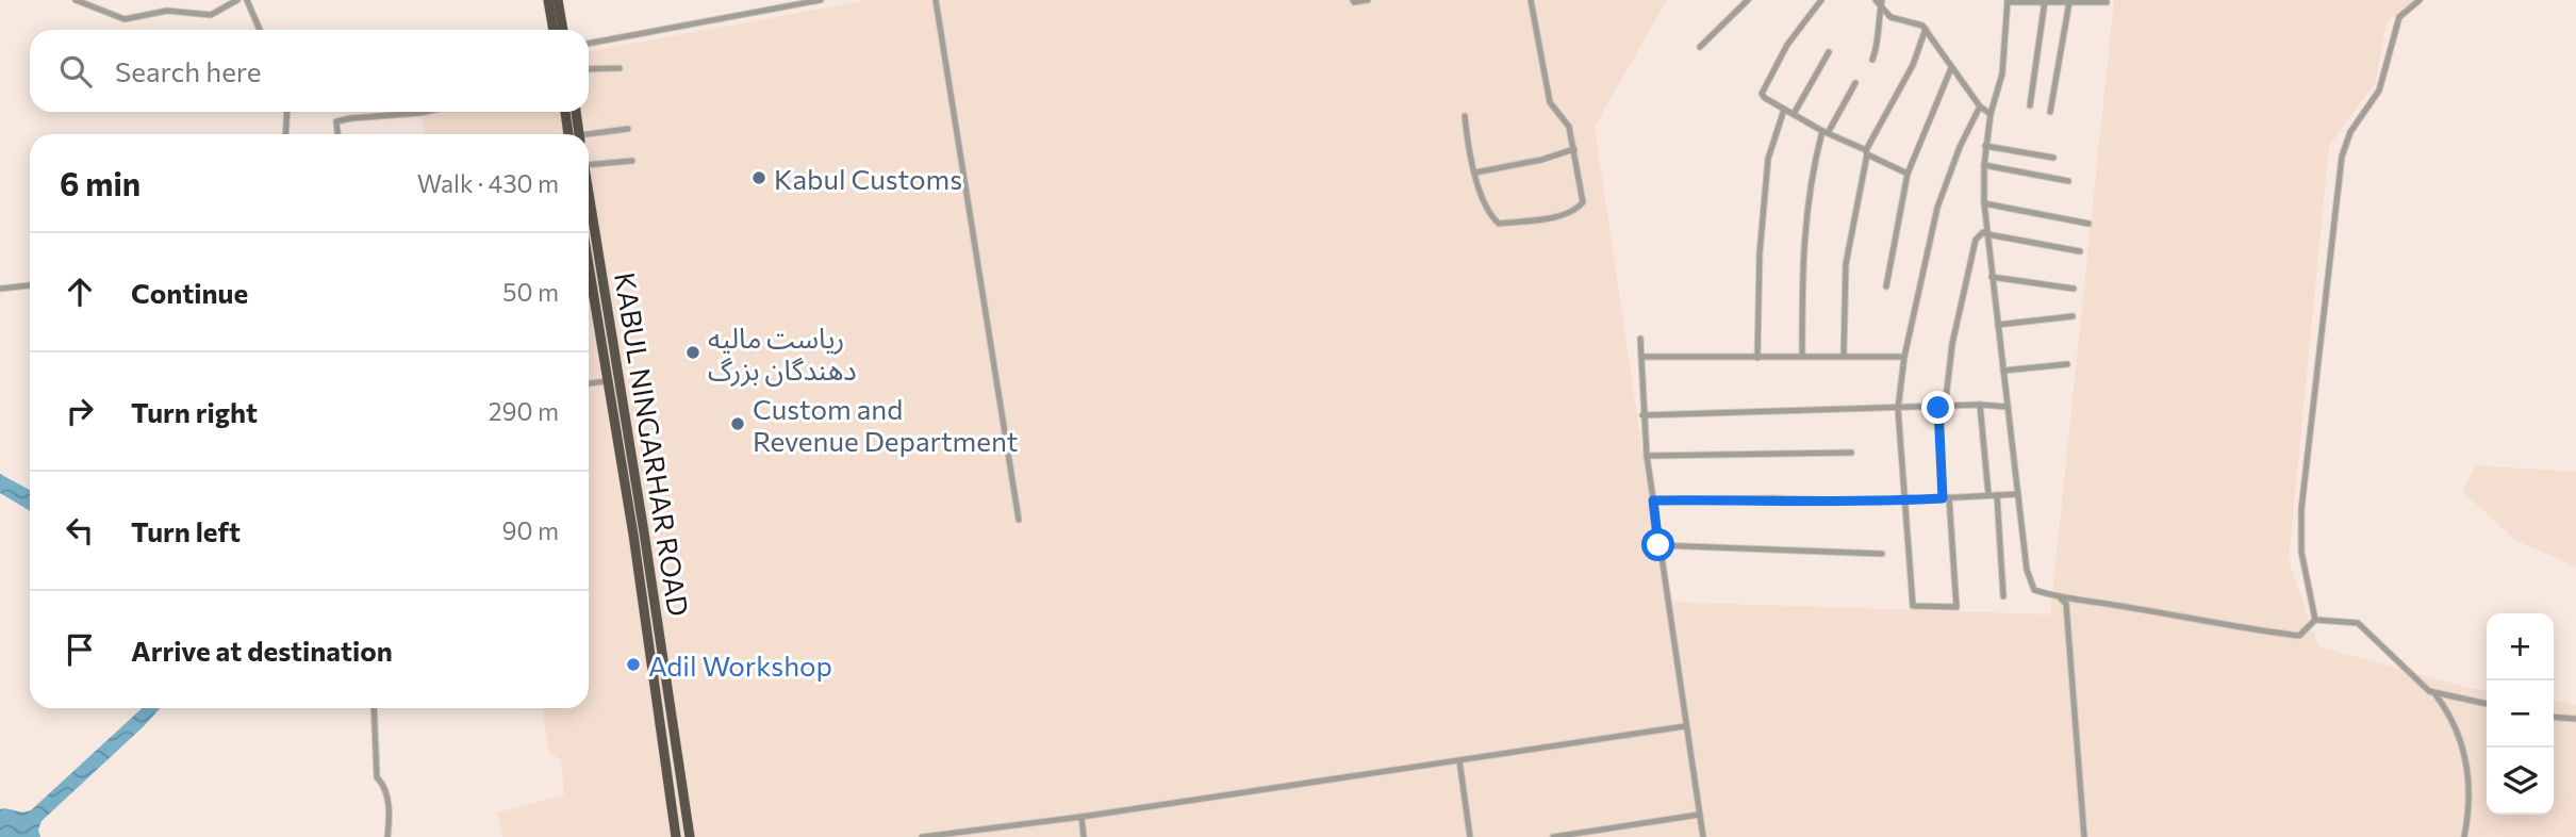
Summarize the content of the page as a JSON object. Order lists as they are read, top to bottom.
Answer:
{
  "streets": {
    "highway": ["KABUL NINGARHAR ROAD"]
  },
  "places": [
    "Kabul Customs",
    "ریاست مالیه دهندگان بزرگ",
    "Custom and Revenue Department",
    "Adil Workshop"
  ],
  "page": {
    "search": "Search here",
    "heading": ["6 min", "Walk · 430 m"],
    "list": [
      ["Continue", "50 m"],
      ["Turn right", "290 m"],
      ["Turn left", "90 m"],
      "Arrive at destination"
    ],
    "map_buttons": ["+", "−"]
  }
}
